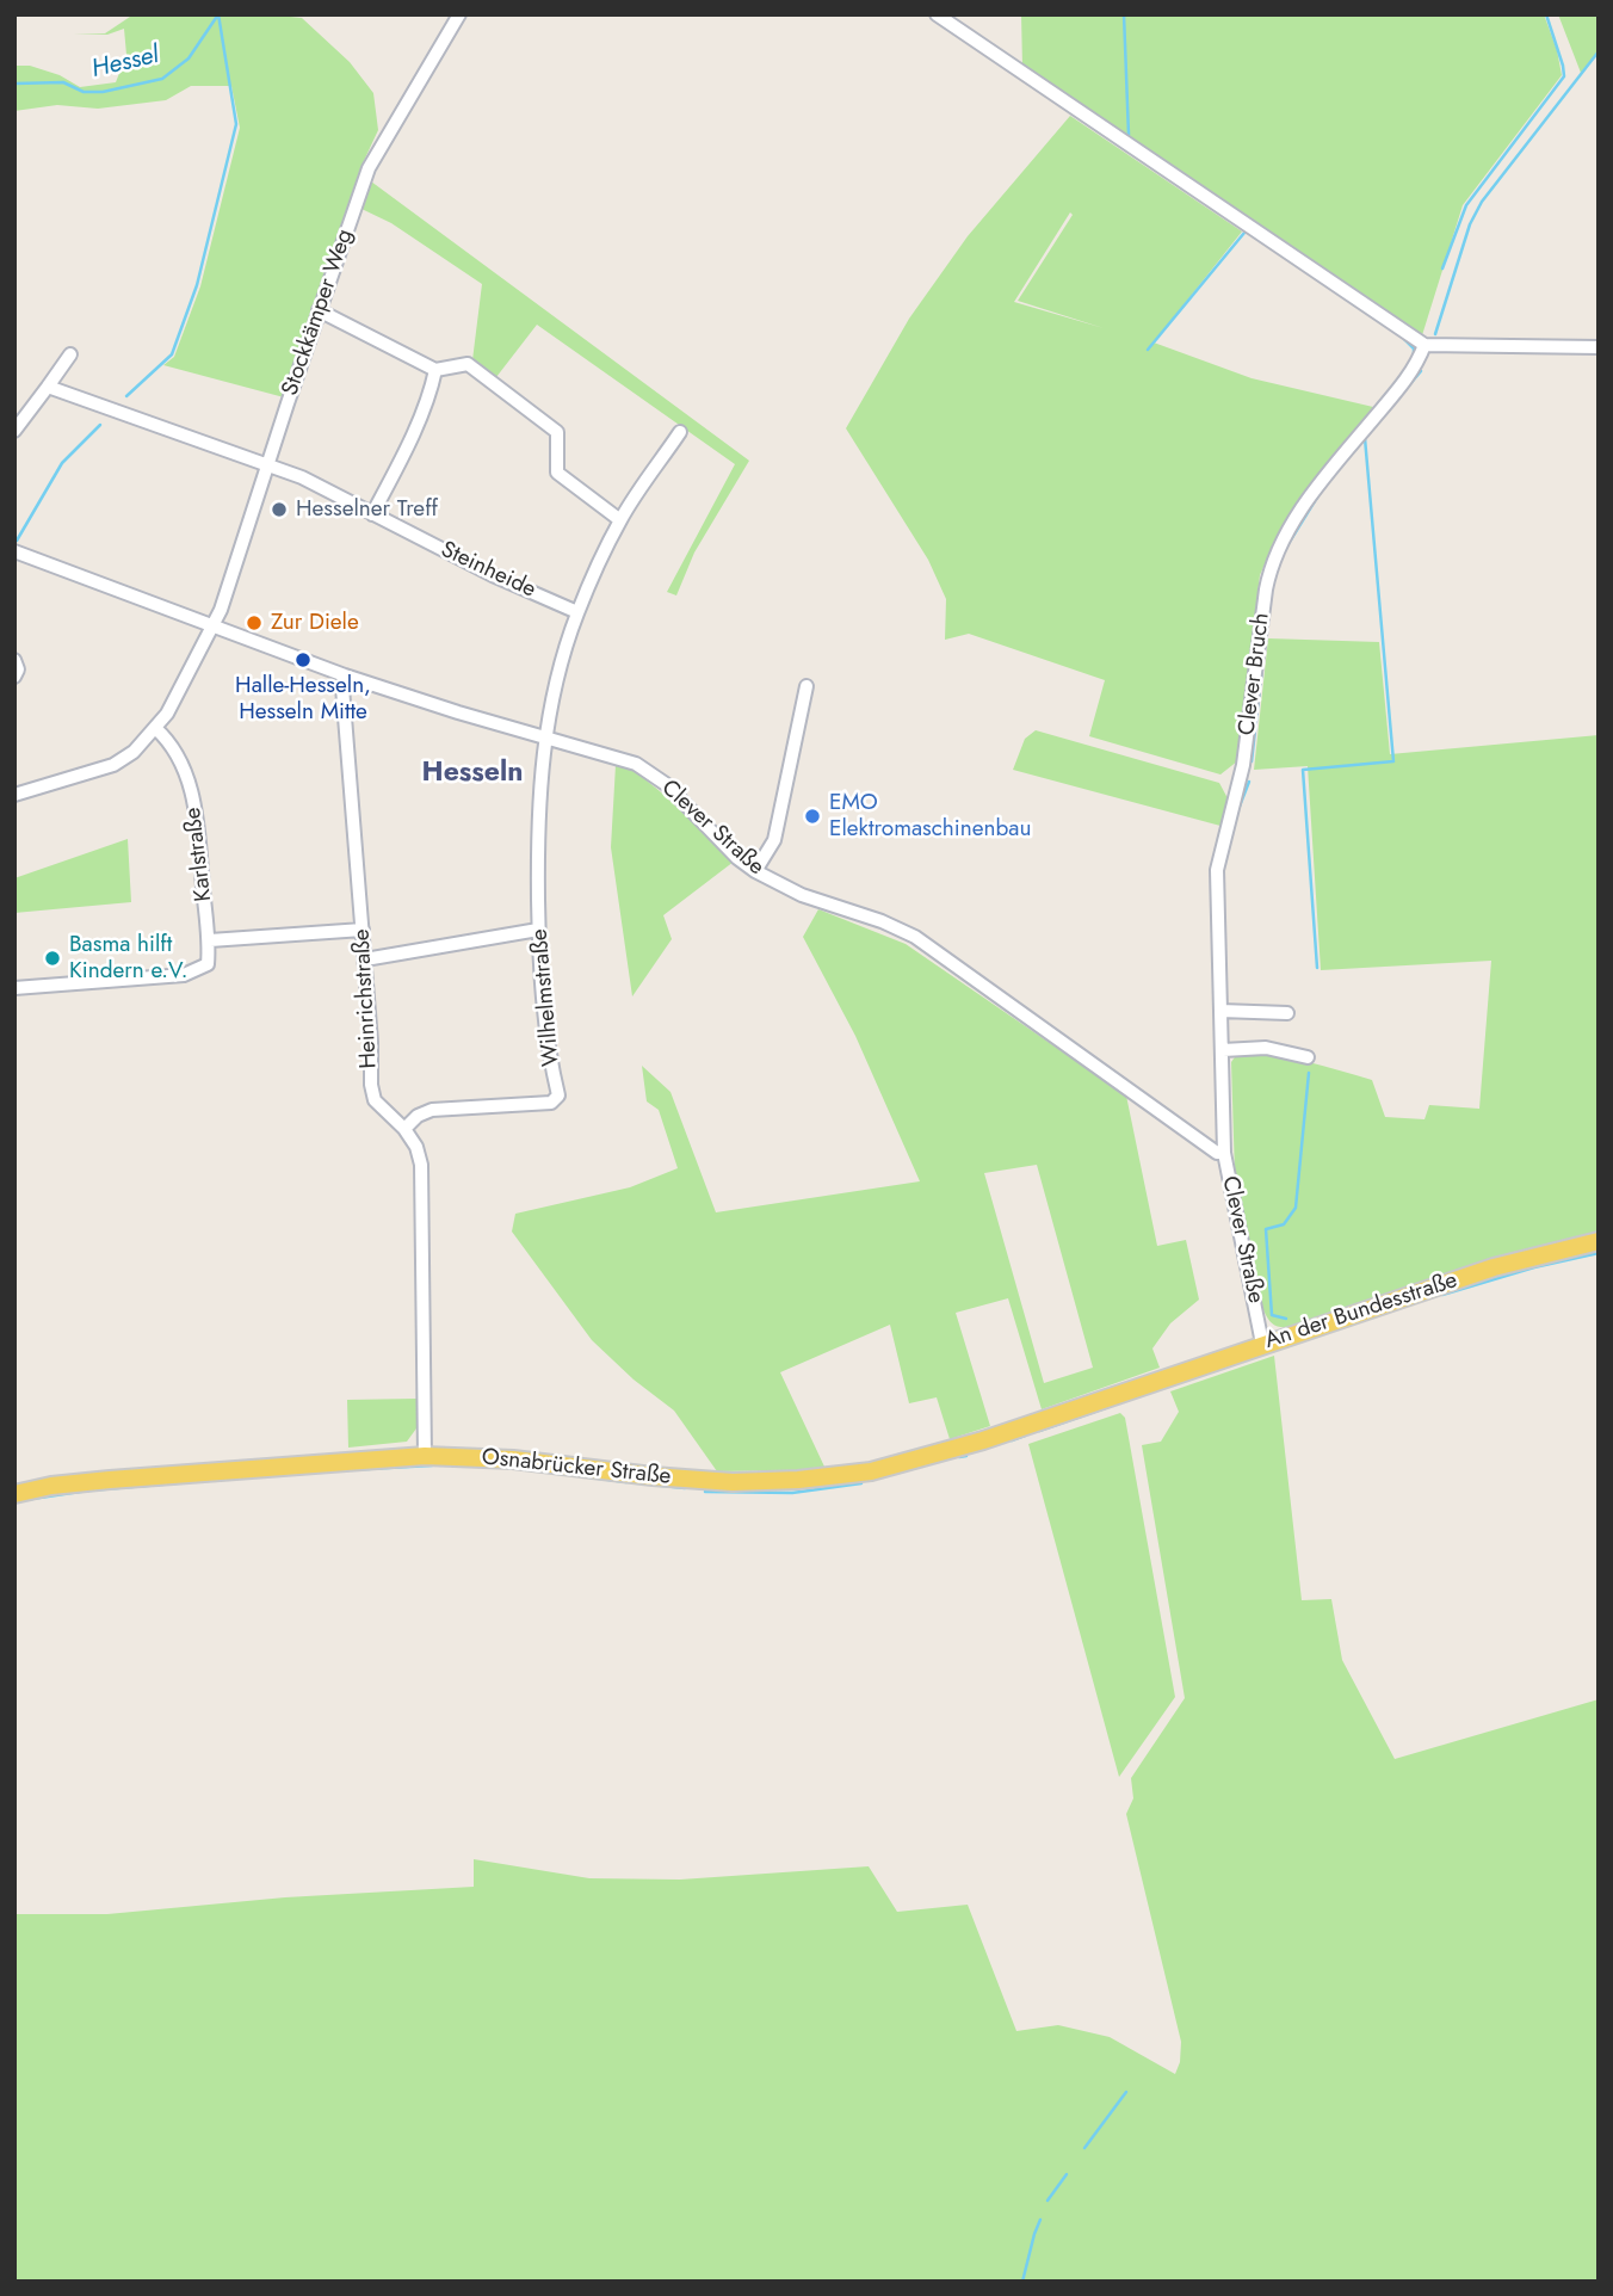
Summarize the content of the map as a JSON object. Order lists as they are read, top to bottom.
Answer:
{
  "streets": {
    "main road": ["An der Bundesstraße", "Osnabrücker Straße"],
    "street": [
      "Stockkämper Weg",
      "Steinheide",
      "Clever Bruch",
      "Clever Straße",
      "Karlstraße",
      "Wilhelmstraße",
      "Heinrichstraße"
    ]
  },
  "crossings": [
    ["Stockkämper Weg", "Steinheide"],
    ["Stockkämper Weg", "Clever Straße"],
    ["Stockkämper Weg", "Karlstraße"],
    ["Clever Bruch", "Clever Straße"],
    ["Clever Straße", "Wilhelmstraße"],
    ["Clever Straße", "Heinrichstraße"],
    ["Clever Straße", "An der Bundesstraße"],
    ["Wilhelmstraße", "Heinrichstraße"],
    ["Heinrichstraße", "Osnabrücker Straße"],
    ["An der Bundesstraße", "Osnabrücker Straße"]
  ],
  "districts": ["Hesseln"],
  "water": ["Hessel"],
  "places": [
    "Hesselner Treff",
    "Zur Diele",
    "Halle-Hesseln, Hesseln Mitte",
    "EMO Elektromaschinenbau",
    "Basma hilft Kindern e.V."
  ]
}
